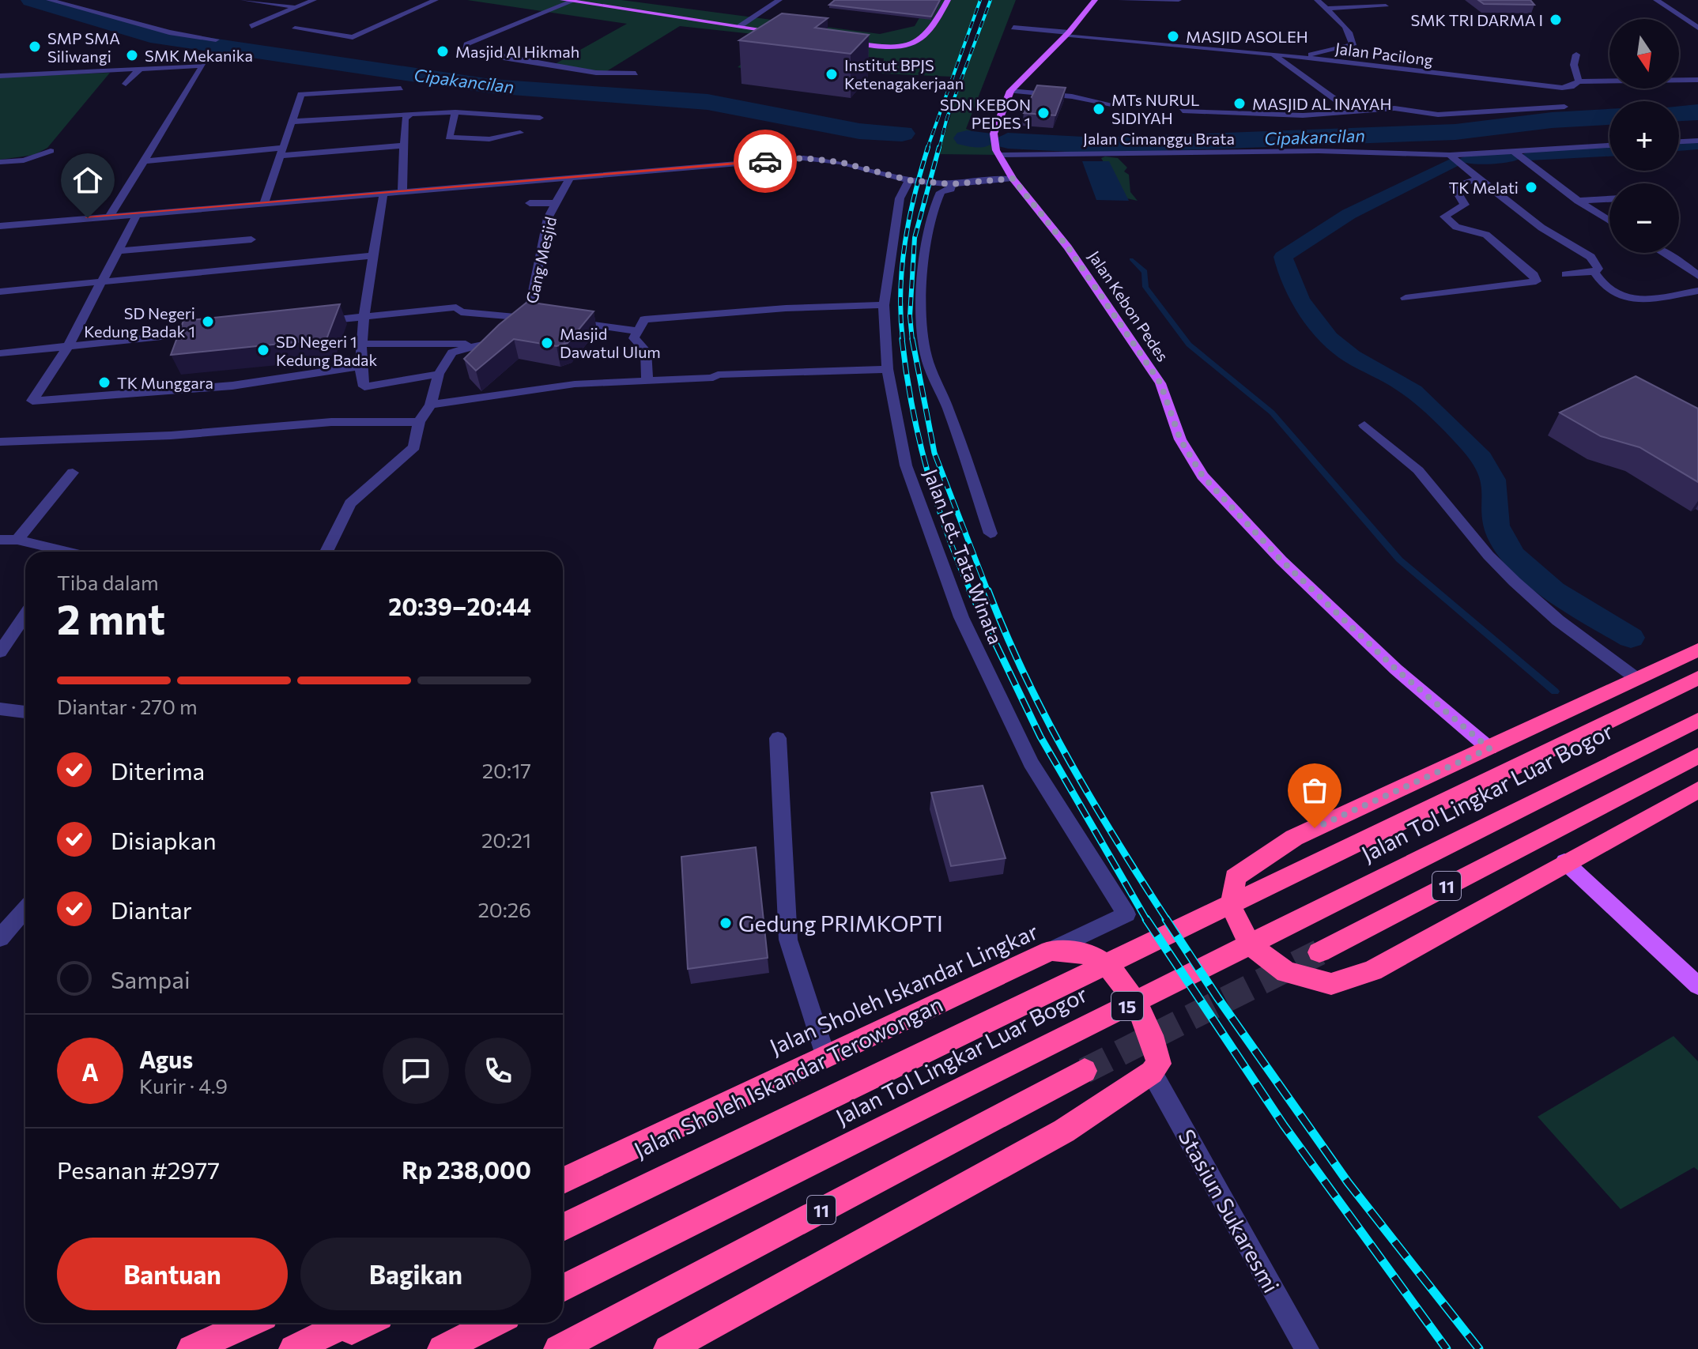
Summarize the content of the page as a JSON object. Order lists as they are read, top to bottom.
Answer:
{
  "streets": {
    "highway": [
      "Jalan Tol Lingkar Luar Bogor",
      "11",
      "Jalan Sholeh Iskandar Lingkar",
      "15",
      "Jalan Sholeh Iskandar Terowongan"
    ],
    "main road": ["Jalan Kebon Pedes"],
    "street": [
      "Jalan Pacilong",
      "Jalan Cimanggu Brata",
      "Gang Mesjid",
      "Jalan Let. Tata Winata",
      "Stasiun Sukaresmi"
    ]
  },
  "crossings": [
    ["Jalan Cimanggu Brata", "Jalan Kebon Pedes"],
    ["Jalan Let. Tata Winata", "Jalan Sholeh Iskandar Lingkar"],
    ["Jalan Sholeh Iskandar Lingkar", "Stasiun Sukaresmi"]
  ],
  "water": ["Cipakancilan"],
  "places": [
    "SMK TRI DARMA I",
    "MASJID ASOLEH",
    "SMP SMA Siliwangi",
    "Masjid Al Hikmah",
    "SMK Mekanika",
    "Institut BPJS Ketenagakerjaan",
    "MASJID AL INAYAH",
    "MTs NURUL SIDIYAH",
    "SDN KEBON PEDES 1",
    "TK Melati",
    "SD Negeri Kedung Badak 1",
    "Masjid Dawatul Ulum",
    "SD Negeri 1 Kedung Badak",
    "TK Munggara",
    "Gedung PRIMKOPTI"
  ],
  "north": "bottom",
  "page": {
    "map_buttons": ["+", "−"],
    "heading": ["2 mnt", "Tiba dalam", "20:39–20:44"],
    "panel": [
      "Agus",
      "Kurir · 4.9",
      "Pesanan #2977",
      "Rp 238,000"
    ],
    "bar": "Diantar · 270 m",
    "list": [
      ["Diterima", "20:17"],
      ["Disiapkan", "20:21"],
      ["Diantar", "20:26"],
      "Sampai"
    ],
    "round": "A",
    "buttons": ["Bantuan", "Bagikan"]
  }
}
